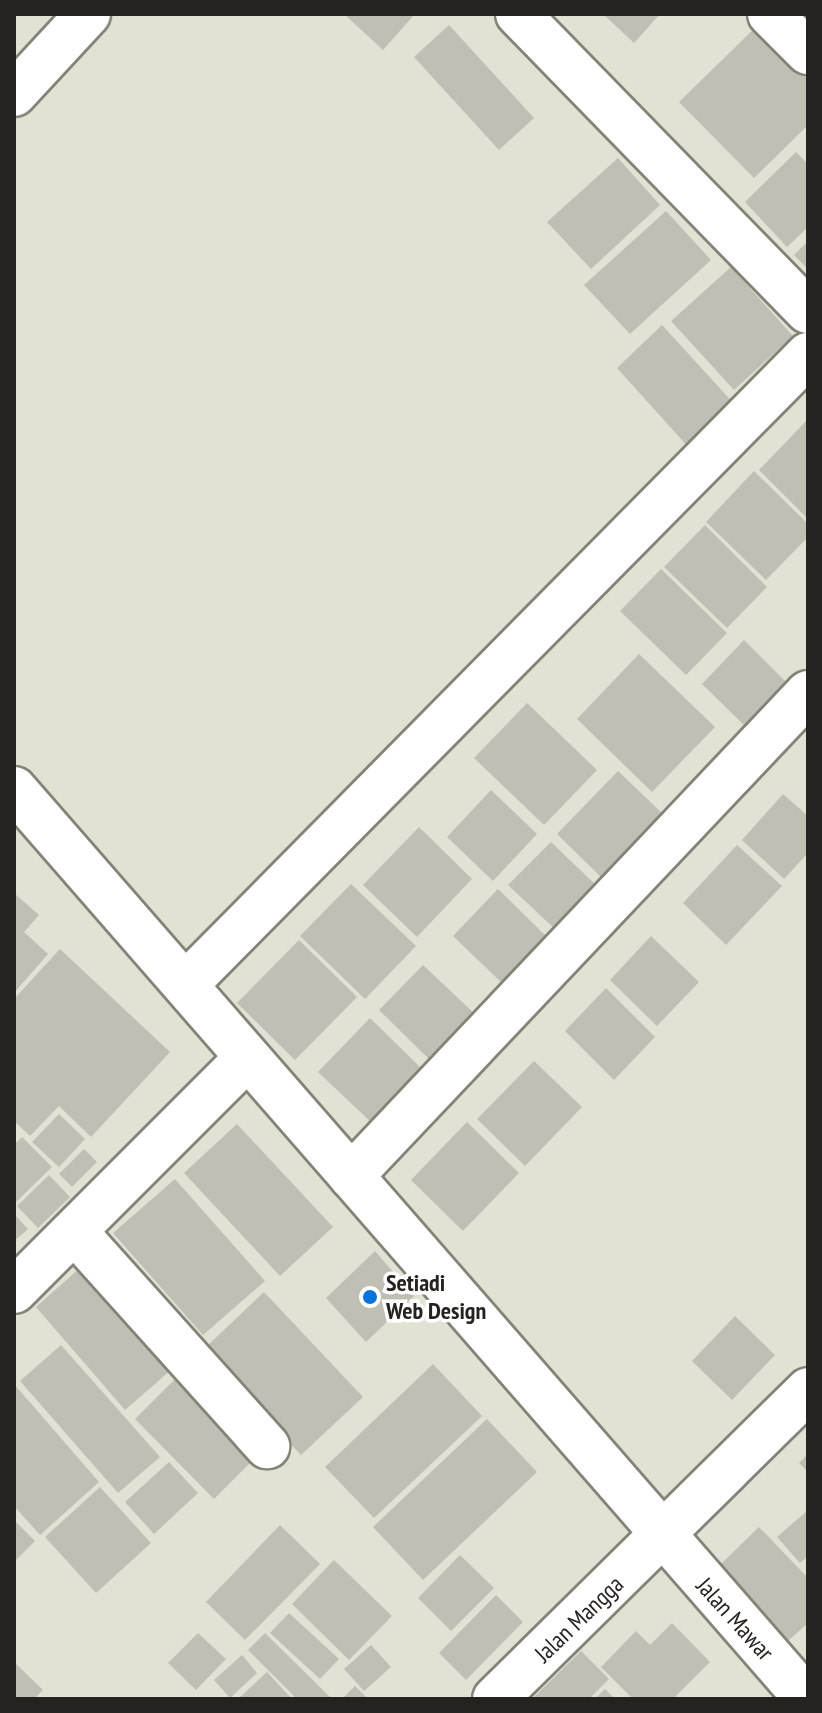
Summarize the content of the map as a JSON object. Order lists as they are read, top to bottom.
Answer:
{
  "streets": {
    "street": ["Jalan Mangga", "Jalan Mawar"]
  },
  "crossings": [
    ["Jalan Mangga", "Jalan Mawar"]
  ],
  "places": ["Setiadi Web Design"]
}
